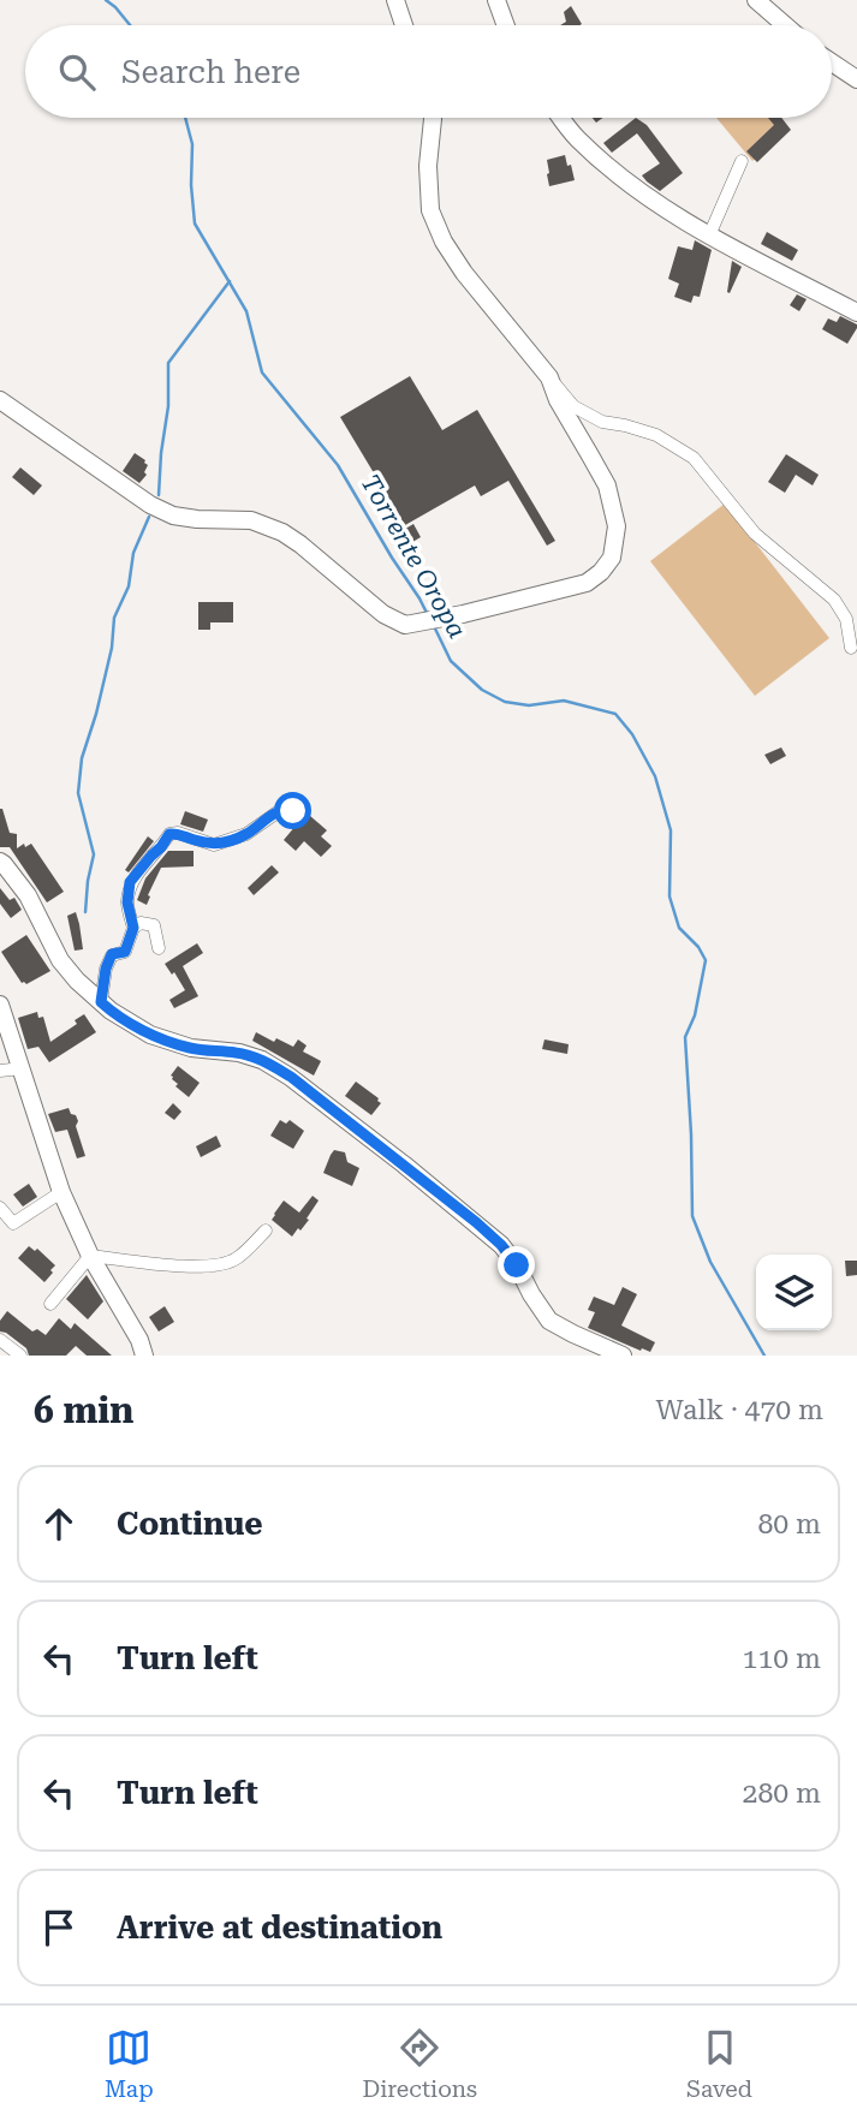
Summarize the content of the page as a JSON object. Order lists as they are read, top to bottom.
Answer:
{
  "water": ["Torrente Oropa"],
  "page": {
    "search": "Search here",
    "heading": ["6 min", "Walk · 470 m"],
    "list": [
      ["Continue", "80 m"],
      ["Turn left", "110 m"],
      ["Turn left", "280 m"],
      "Arrive at destination"
    ],
    "nav": ["Map", "Directions", "Saved"]
  }
}
